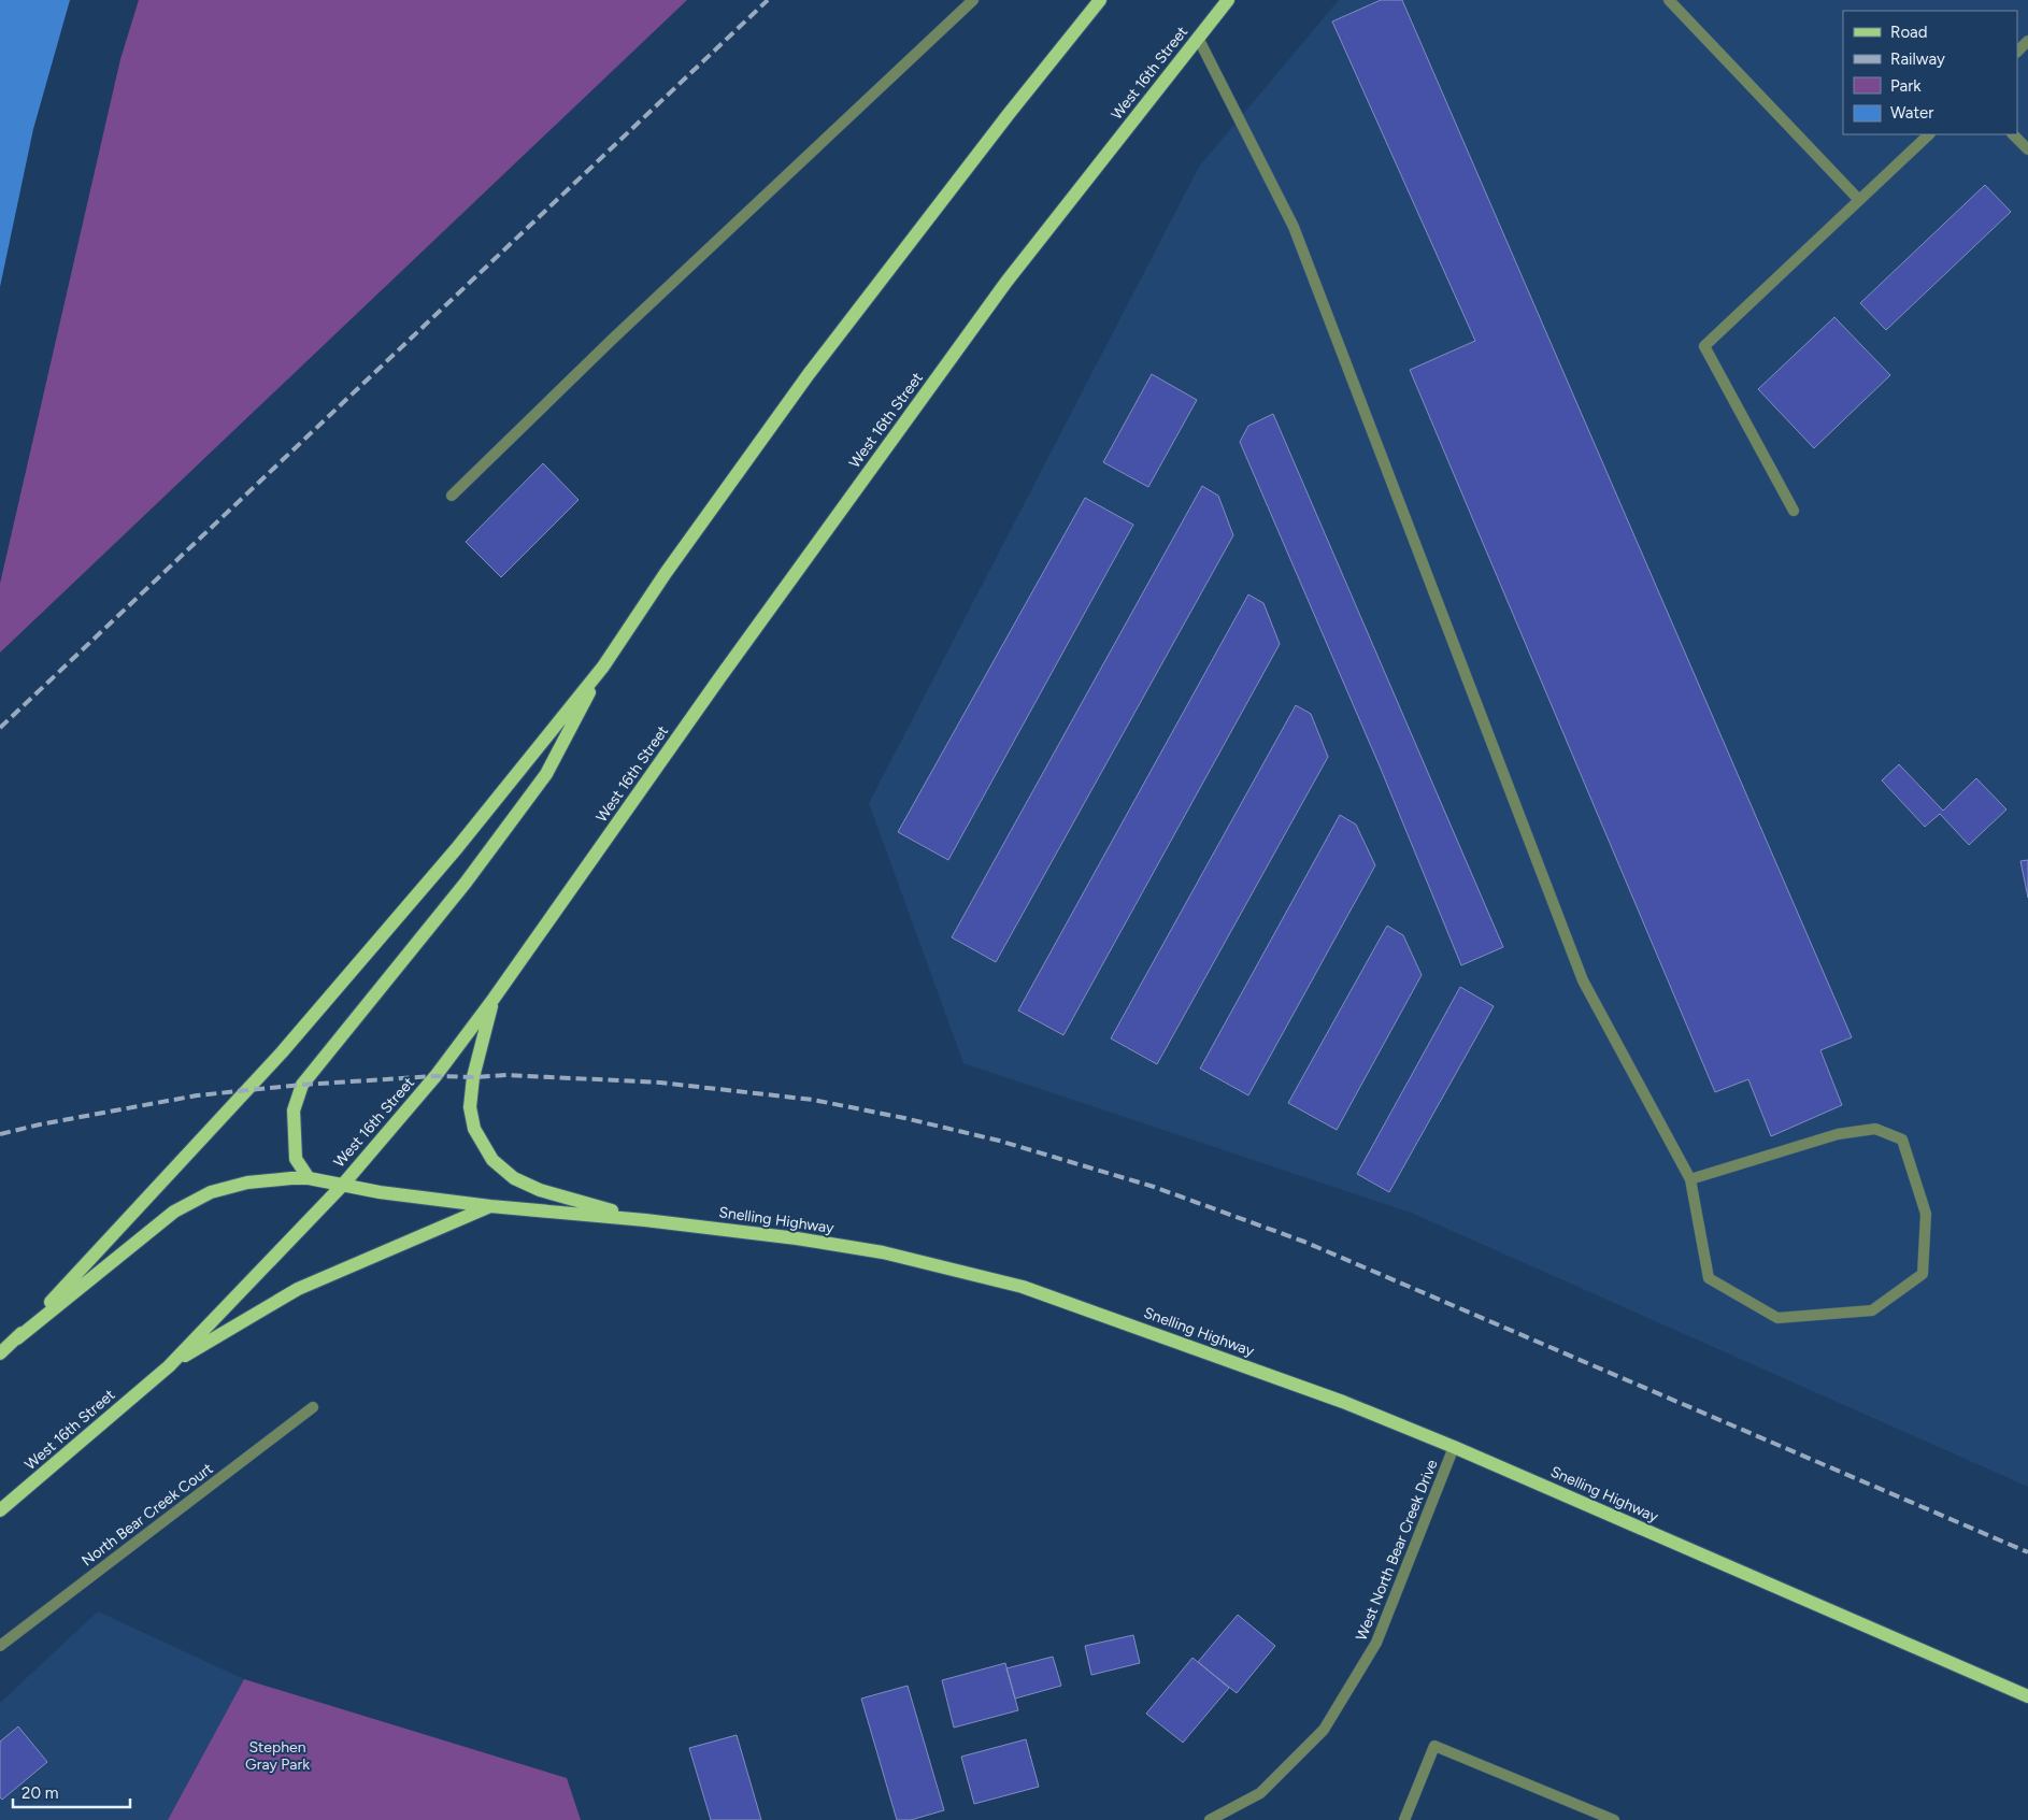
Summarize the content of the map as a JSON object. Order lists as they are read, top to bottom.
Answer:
{
  "streets": {
    "main road": ["West 16th Street", "Snelling Highway"],
    "street": ["North Bear Creek Court", "West North Bear Creek Drive"]
  },
  "crossings": [
    ["West 16th Street", "Snelling Highway"],
    ["Snelling Highway", "West North Bear Creek Drive"]
  ],
  "parks": ["Stephen Gray Park"],
  "legend": [
    "Road",
    "Railway",
    "Park",
    "Water"
  ],
  "scale_bar": "20 m"
}
